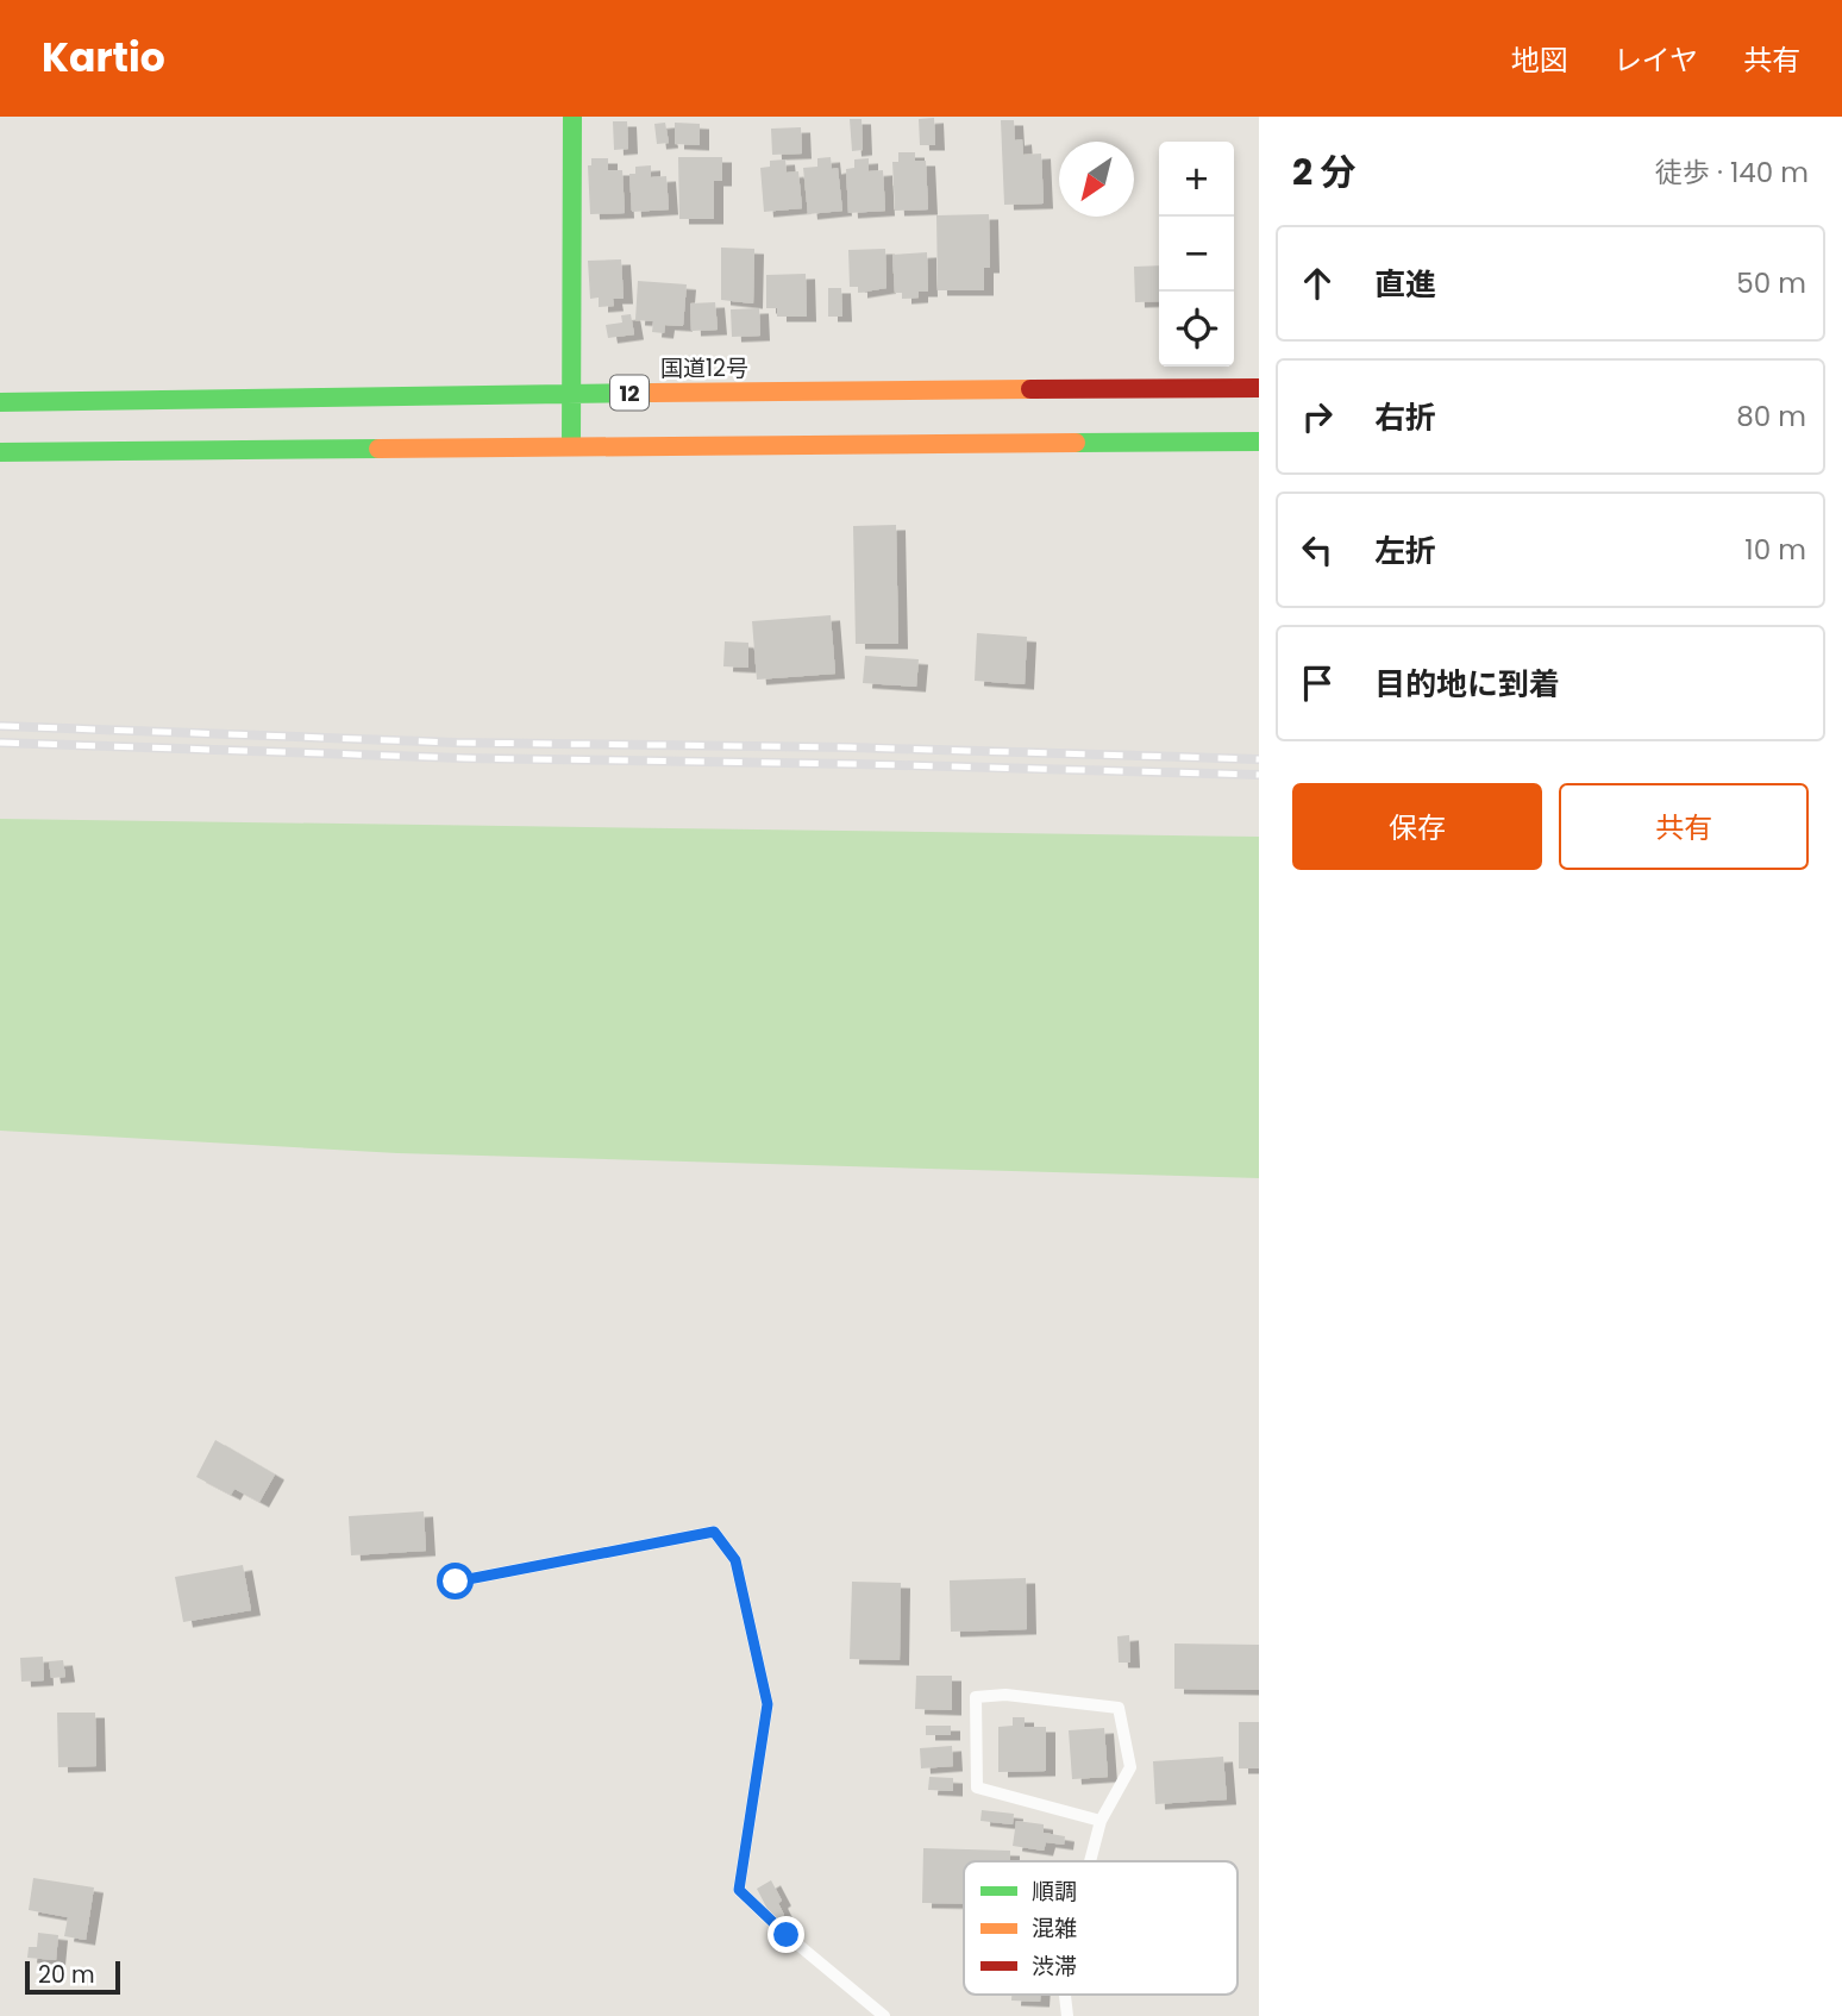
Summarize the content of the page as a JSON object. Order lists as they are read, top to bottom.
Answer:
{
  "streets": {
    "main road": ["国道12号", "12"]
  },
  "legend": ["順調", "混雑", "渋滞"],
  "scale_bar": "20 m",
  "north": "bottom left",
  "page": {
    "header": "Kartio",
    "nav": ["地図", "レイヤ", "共有"],
    "heading": ["2 分", "徒歩 · 140 m"],
    "map_buttons": ["+", "−"],
    "list": [
      ["直進", "50 m"],
      ["右折", "80 m"],
      ["左折", "10 m"],
      "目的地に到着"
    ],
    "buttons": ["保存", "共有"],
    "scale": "20 m"
  }
}
